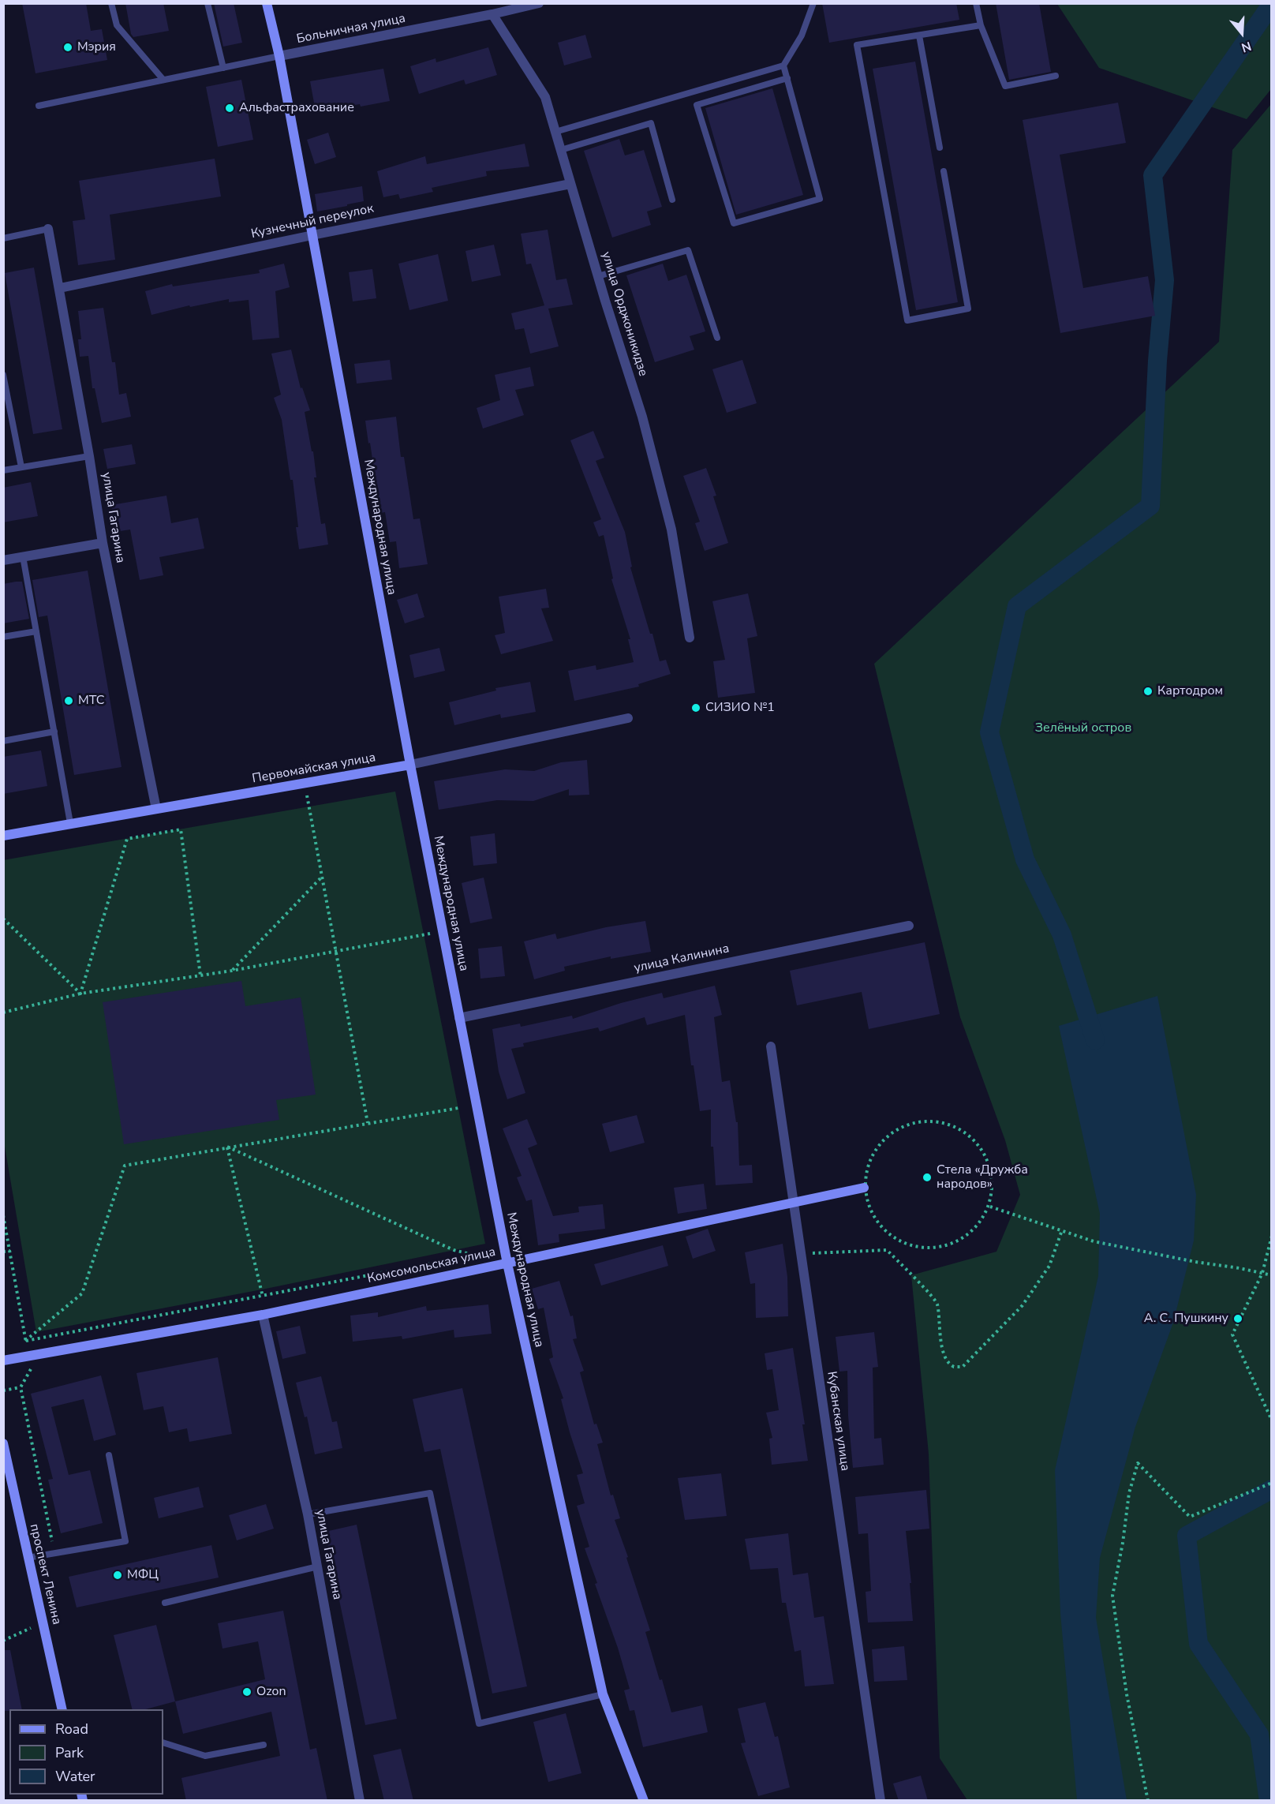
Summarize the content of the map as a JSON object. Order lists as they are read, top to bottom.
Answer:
{
  "streets": {
    "main road": [
      "Международная улица",
      "Первомайская улица",
      "Комсомольская улица",
      "проспект Ленина"
    ],
    "street": [
      "Больничная улица",
      "Кузнечный переулок",
      "улица Орджоникидзе",
      "улица Гагарина",
      "улица Калинина",
      "Кубанская улица"
    ]
  },
  "crossings": [
    ["Больничная улица", "улица Орджоникидзе"],
    ["Больничная улица", "Международная улица"],
    ["Кузнечный переулок", "улица Орджоникидзе"],
    ["Кузнечный переулок", "улица Гагарина"],
    ["Кузнечный переулок", "Международная улица"],
    ["улица Гагарина", "Первомайская улица"],
    ["улица Гагарина", "Комсомольская улица"],
    ["Международная улица", "Первомайская улица"],
    ["Международная улица", "улица Калинина"],
    ["Международная улица", "Комсомольская улица"],
    ["Комсомольская улица", "Кубанская улица"]
  ],
  "parks": ["Зелёный остров"],
  "places": [
    "Мэрия",
    "Альфастрахование",
    "Картодром",
    "МТС",
    "СИЗИО №1",
    "Стела «Дружба народов»",
    "А. С. Пушкину",
    "МФЦ",
    "Ozon"
  ],
  "legend": ["Road", "Park", "Water"],
  "north": "bottom"
}
